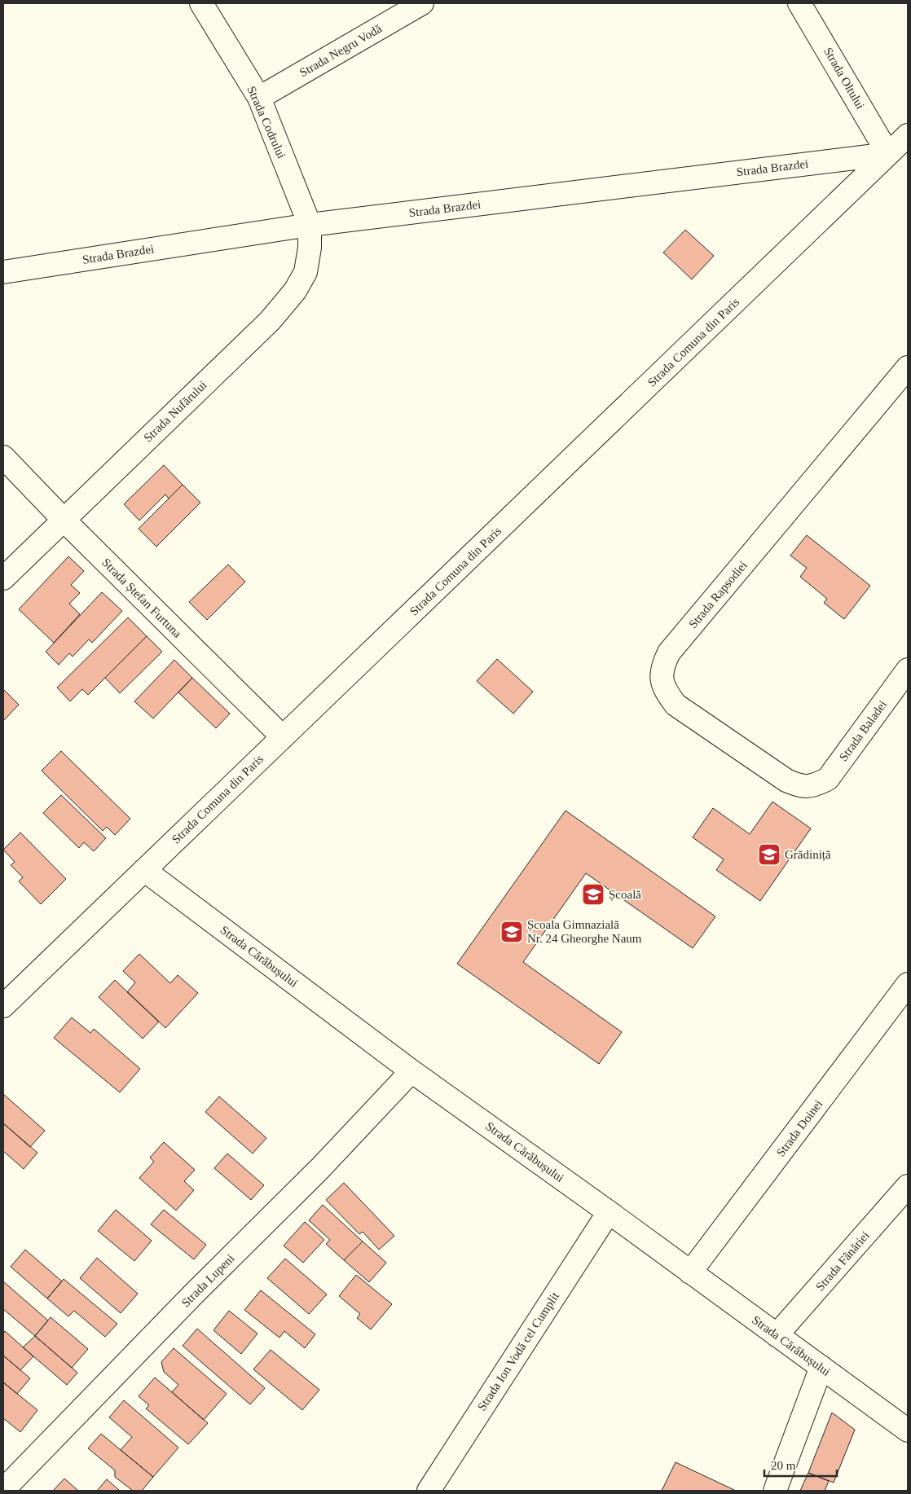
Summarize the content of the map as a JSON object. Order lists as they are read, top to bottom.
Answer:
{
  "streets": {
    "street": [
      "Strada Negru Vodă",
      "Strada Oltului",
      "Strada Codrului",
      "Strada Brazdei",
      "Strada Comuna din Paris",
      "Strada Nufărului",
      "Strada Rapsodiei",
      "Strada Ștefan Furtuna",
      "Strada Baladei",
      "Strada Cărăbușului",
      "Strada Doinei",
      "Strada Fânăriei",
      "Strada Lupeni",
      "Strada Ion Vodă cel Cumplit"
    ]
  },
  "crossings": [
    ["Strada Negru Vodă", "Strada Codrului"],
    ["Strada Oltului", "Strada Brazdei"],
    ["Strada Oltului", "Strada Comuna din Paris"],
    ["Strada Codrului", "Strada Brazdei"],
    ["Strada Codrului", "Strada Nufărului"],
    ["Strada Brazdei", "Strada Comuna din Paris"],
    ["Strada Brazdei", "Strada Nufărului"],
    ["Strada Comuna din Paris", "Strada Ștefan Furtuna"],
    ["Strada Comuna din Paris", "Strada Cărăbușului"],
    ["Strada Nufărului", "Strada Ștefan Furtuna"],
    ["Strada Rapsodiei", "Strada Baladei"],
    ["Strada Cărăbușului", "Strada Doinei"],
    ["Strada Cărăbușului", "Strada Fânăriei"],
    ["Strada Cărăbușului", "Strada Lupeni"],
    ["Strada Cărăbușului", "Strada Ion Vodă cel Cumplit"]
  ],
  "places": {
    "school or university": ["Grădiniță", "Școală", "Școala Gimnazială Nr. 24 Gheorghe Naum"]
  },
  "scale_bar": "20 m"
}
